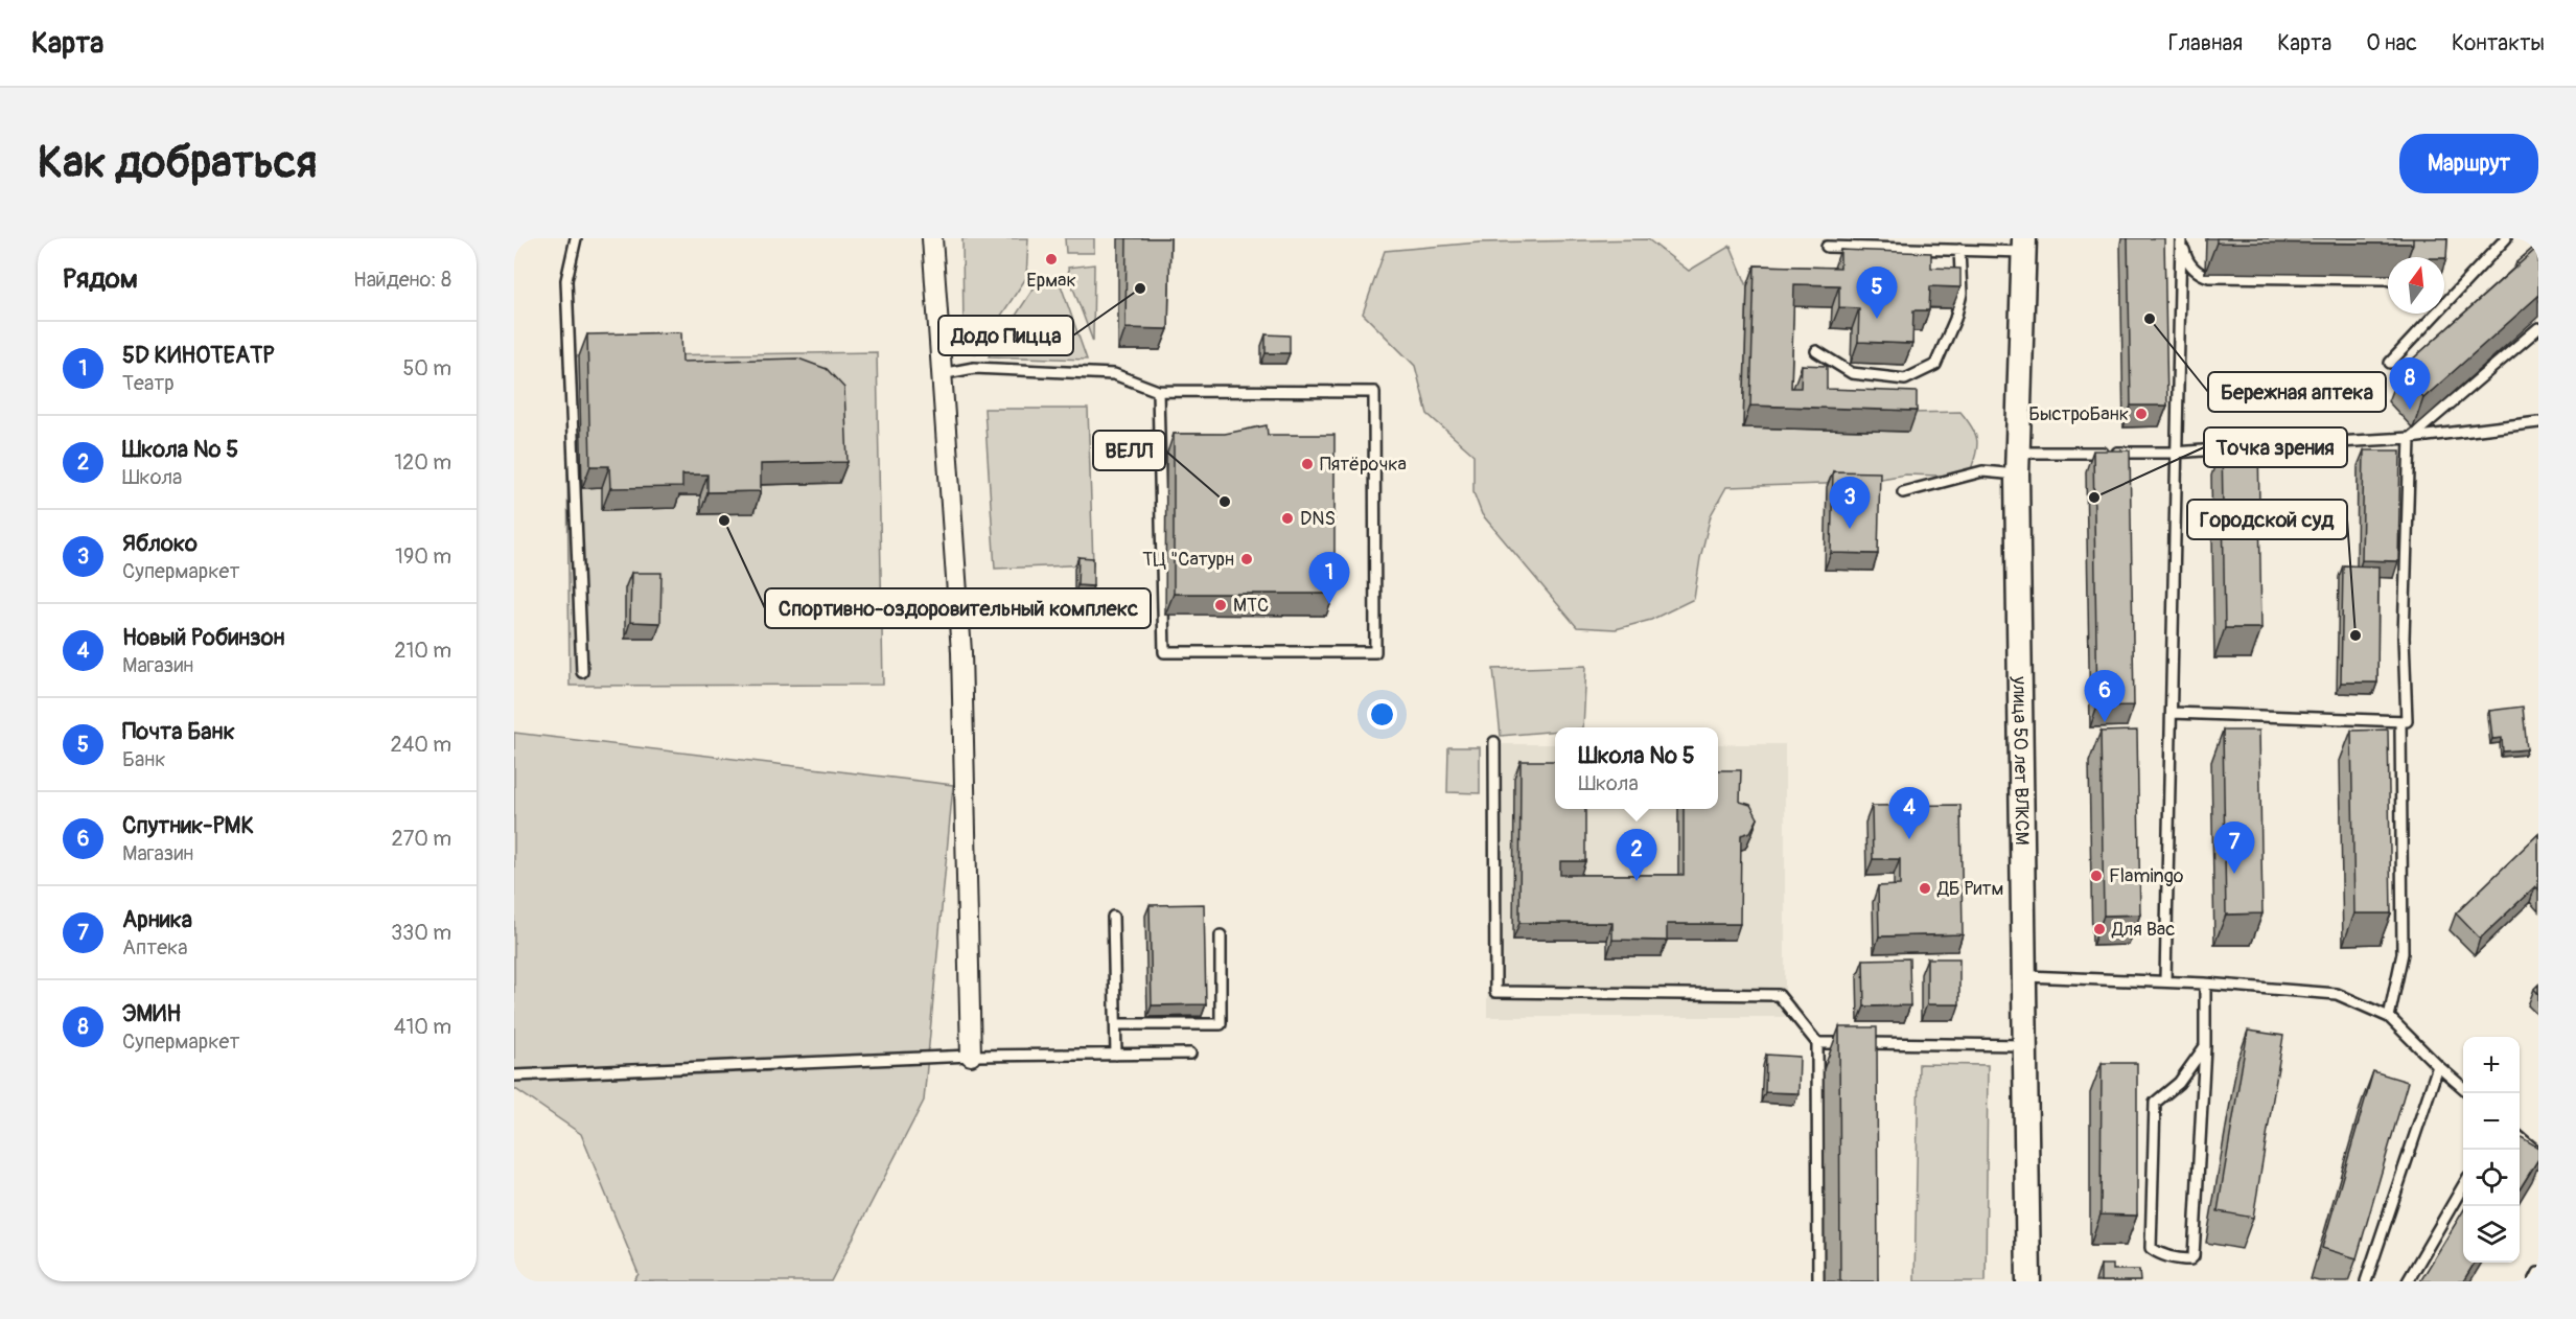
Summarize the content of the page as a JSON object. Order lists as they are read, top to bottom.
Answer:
{
  "streets": {
    "street": ["улица 50 лет ВЛКСМ"]
  },
  "places": [
    "Ермак",
    "Додо Пицца",
    "Бережная аптека",
    "БыстроБанк",
    "Пятёрочка",
    "Точка зрения",
    "ВЕЛЛ",
    "DNS",
    "Спортивно-оздоровительный комплекс",
    "ТЦ \"Сатурн",
    "МТС",
    "Городской суд",
    "Flamingo",
    "ДБ Ритм",
    "Для Вас"
  ],
  "north": "top",
  "page": {
    "header": "Карта",
    "nav": [
      "Главная",
      "Карта",
      "О нас",
      "Контакты"
    ],
    "buttons": "Маршрут",
    "title": "Как добраться",
    "heading": ["Рядом", "Найдено: 8"],
    "pins": [
      "5",
      "8",
      "3",
      "1",
      "6",
      "4",
      "7",
      "2"
    ],
    "list": [
      {
        "mark": "1",
        "name": "5D КИНОТЕАТР",
        "note": "Театр",
        "value": "50 m"
      },
      {
        "mark": "2",
        "name": "Школа № 5",
        "note": "Школа",
        "value": "120 m"
      },
      {
        "mark": "3",
        "name": "Яблоко",
        "note": "Супермаркет",
        "value": "190 m"
      },
      {
        "mark": "4",
        "name": "Новый Робинзон",
        "note": "Магазин",
        "value": "210 m"
      },
      {
        "mark": "5",
        "name": "Почта Банк",
        "note": "Банк",
        "value": "240 m"
      },
      {
        "mark": "6",
        "name": "Спутник-РМК",
        "note": "Магазин",
        "value": "270 m"
      },
      {
        "mark": "7",
        "name": "Арника",
        "note": "Аптека",
        "value": "330 m"
      },
      {
        "mark": "8",
        "name": "ЭМИН",
        "note": "Супермаркет",
        "value": "410 m"
      }
    ],
    "popup": ["Школа № 5", "Школа"],
    "map_buttons": ["+", "−"]
  }
}
